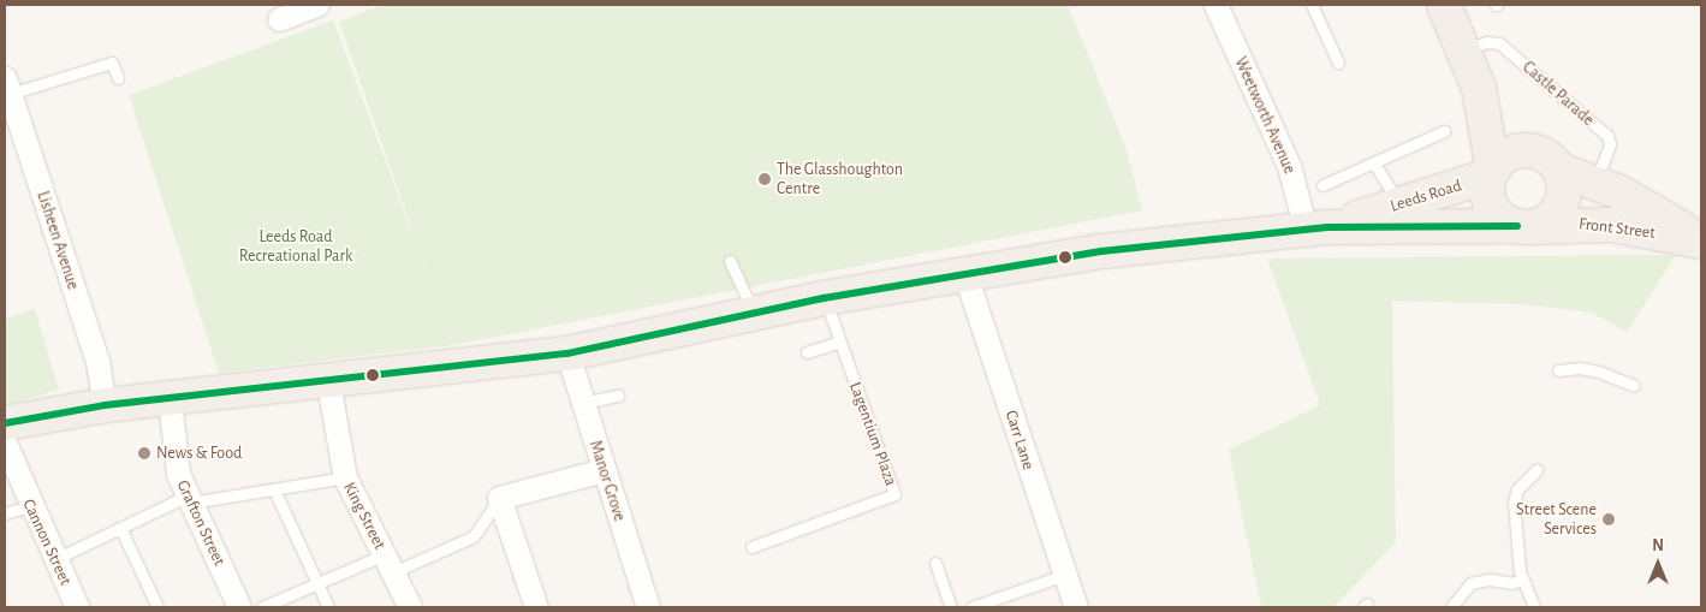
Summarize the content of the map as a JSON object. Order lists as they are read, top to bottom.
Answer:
{
  "streets": {
    "main road": ["Leeds Road", "Front Street"],
    "street": [
      "Weetworth Avenue",
      "Lisheen Avenue",
      "Carr Lane",
      "Manor Grove",
      "King Street",
      "Grafton Street",
      "Cannon Street"
    ],
    "lane": ["Castle Parade", "Lagentium Plaza"]
  },
  "crossings": [
    ["Castle Parade", "Front Street"],
    ["Weetworth Avenue", "Leeds Road"],
    ["Leeds Road", "Front Street"],
    ["Leeds Road", "Lisheen Avenue"],
    ["Leeds Road", "Lagentium Plaza"],
    ["Leeds Road", "Carr Lane"],
    ["Leeds Road", "Manor Grove"],
    ["Leeds Road", "King Street"],
    ["Leeds Road", "Grafton Street"]
  ],
  "parks": ["Leeds Road Recreational Park"],
  "places": ["The Glasshoughton Centre", "News & Food", "Street Scene Services"],
  "north": "top"
}
